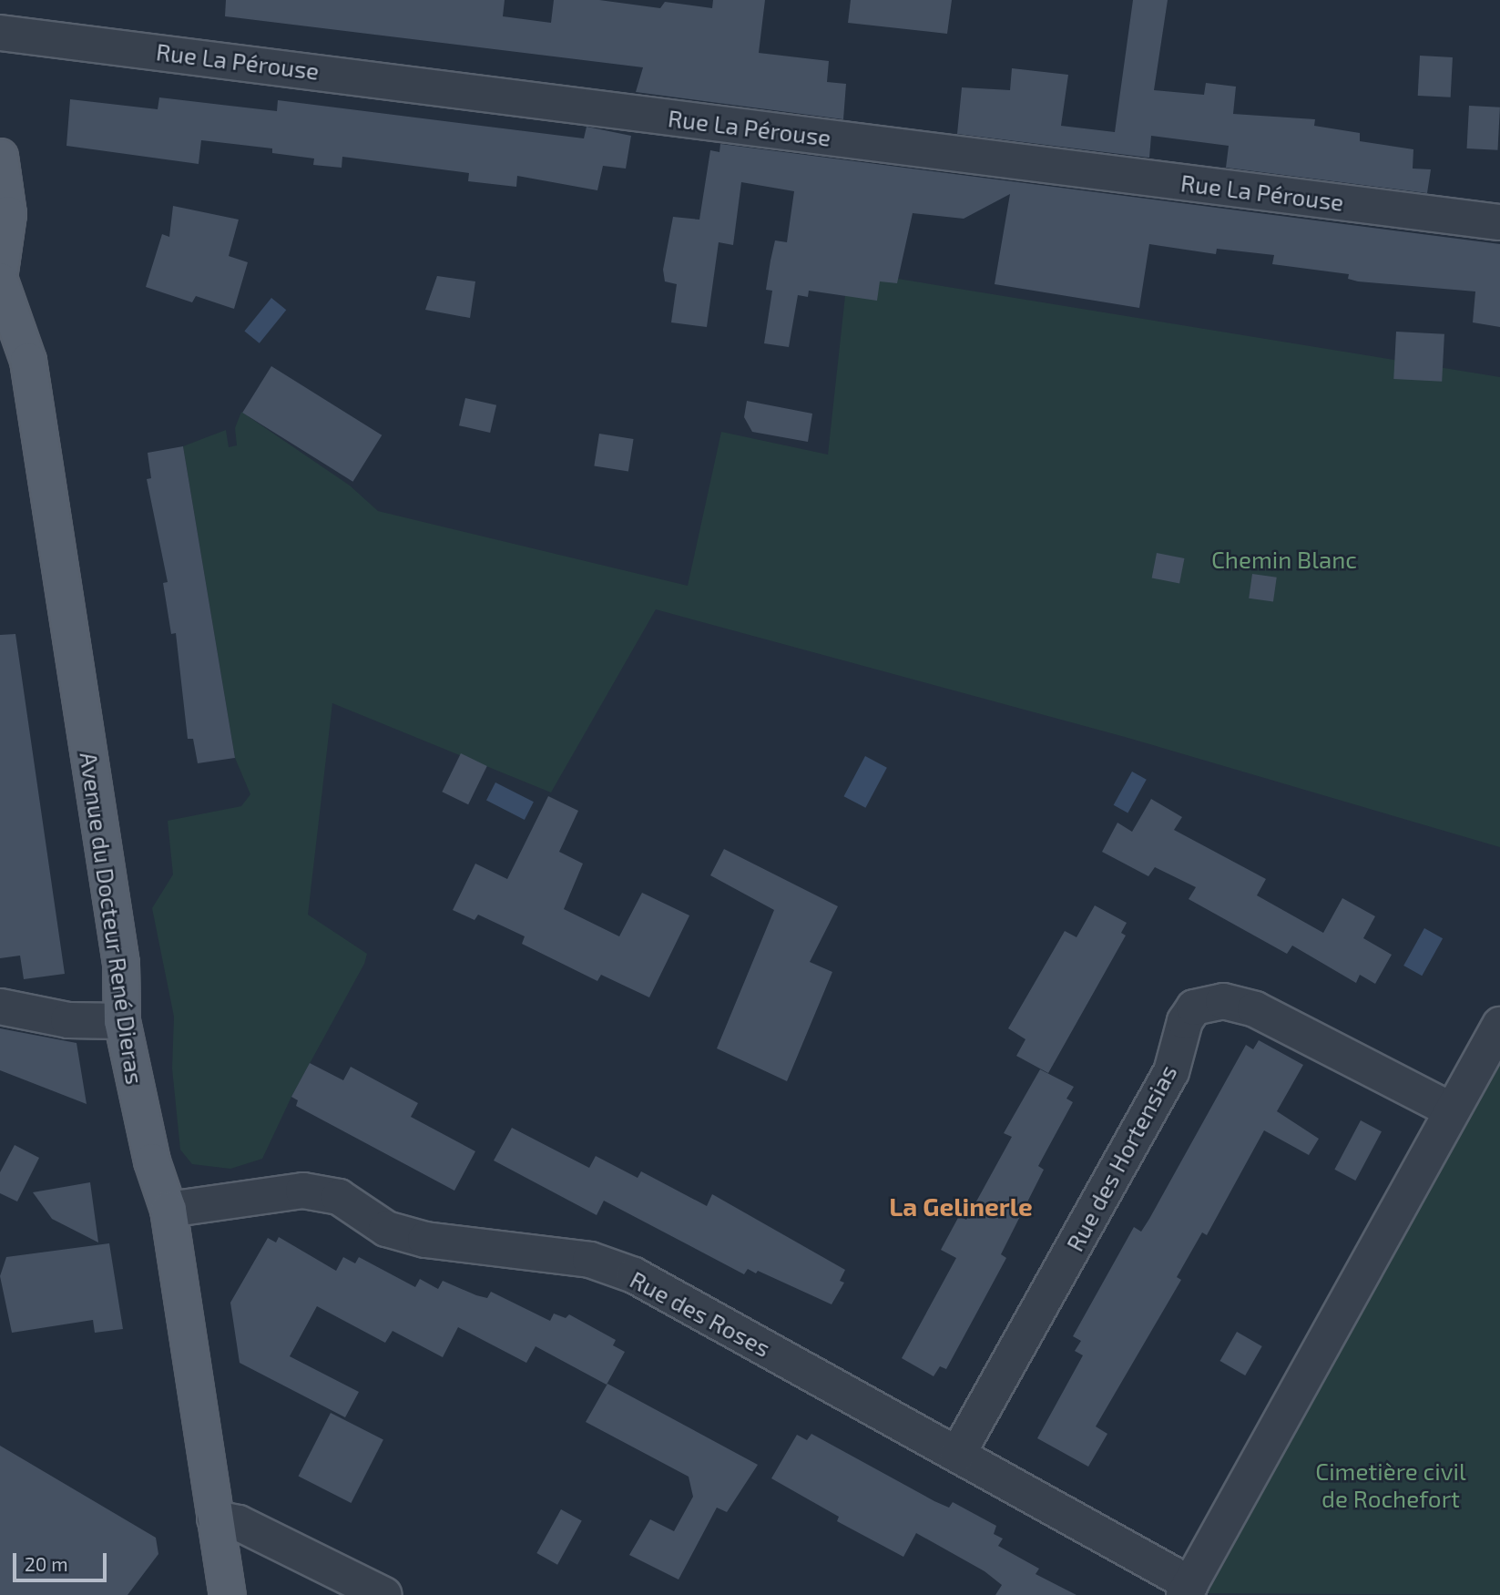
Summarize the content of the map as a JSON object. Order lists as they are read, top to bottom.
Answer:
{
  "streets": {
    "main road": ["Avenue du Docteur René Dieras"],
    "street": ["Rue La Pérouse", "Rue des Hortensias", "Rue des Roses"]
  },
  "crossings": [
    ["Avenue du Docteur René Dieras", "Rue des Roses"],
    ["Rue des Hortensias", "Rue des Roses"]
  ],
  "districts": ["La Gelinerle"],
  "parks": ["Chemin Blanc", "Cimetière civil de Rochefort"],
  "scale_bar": "20 m"
}
